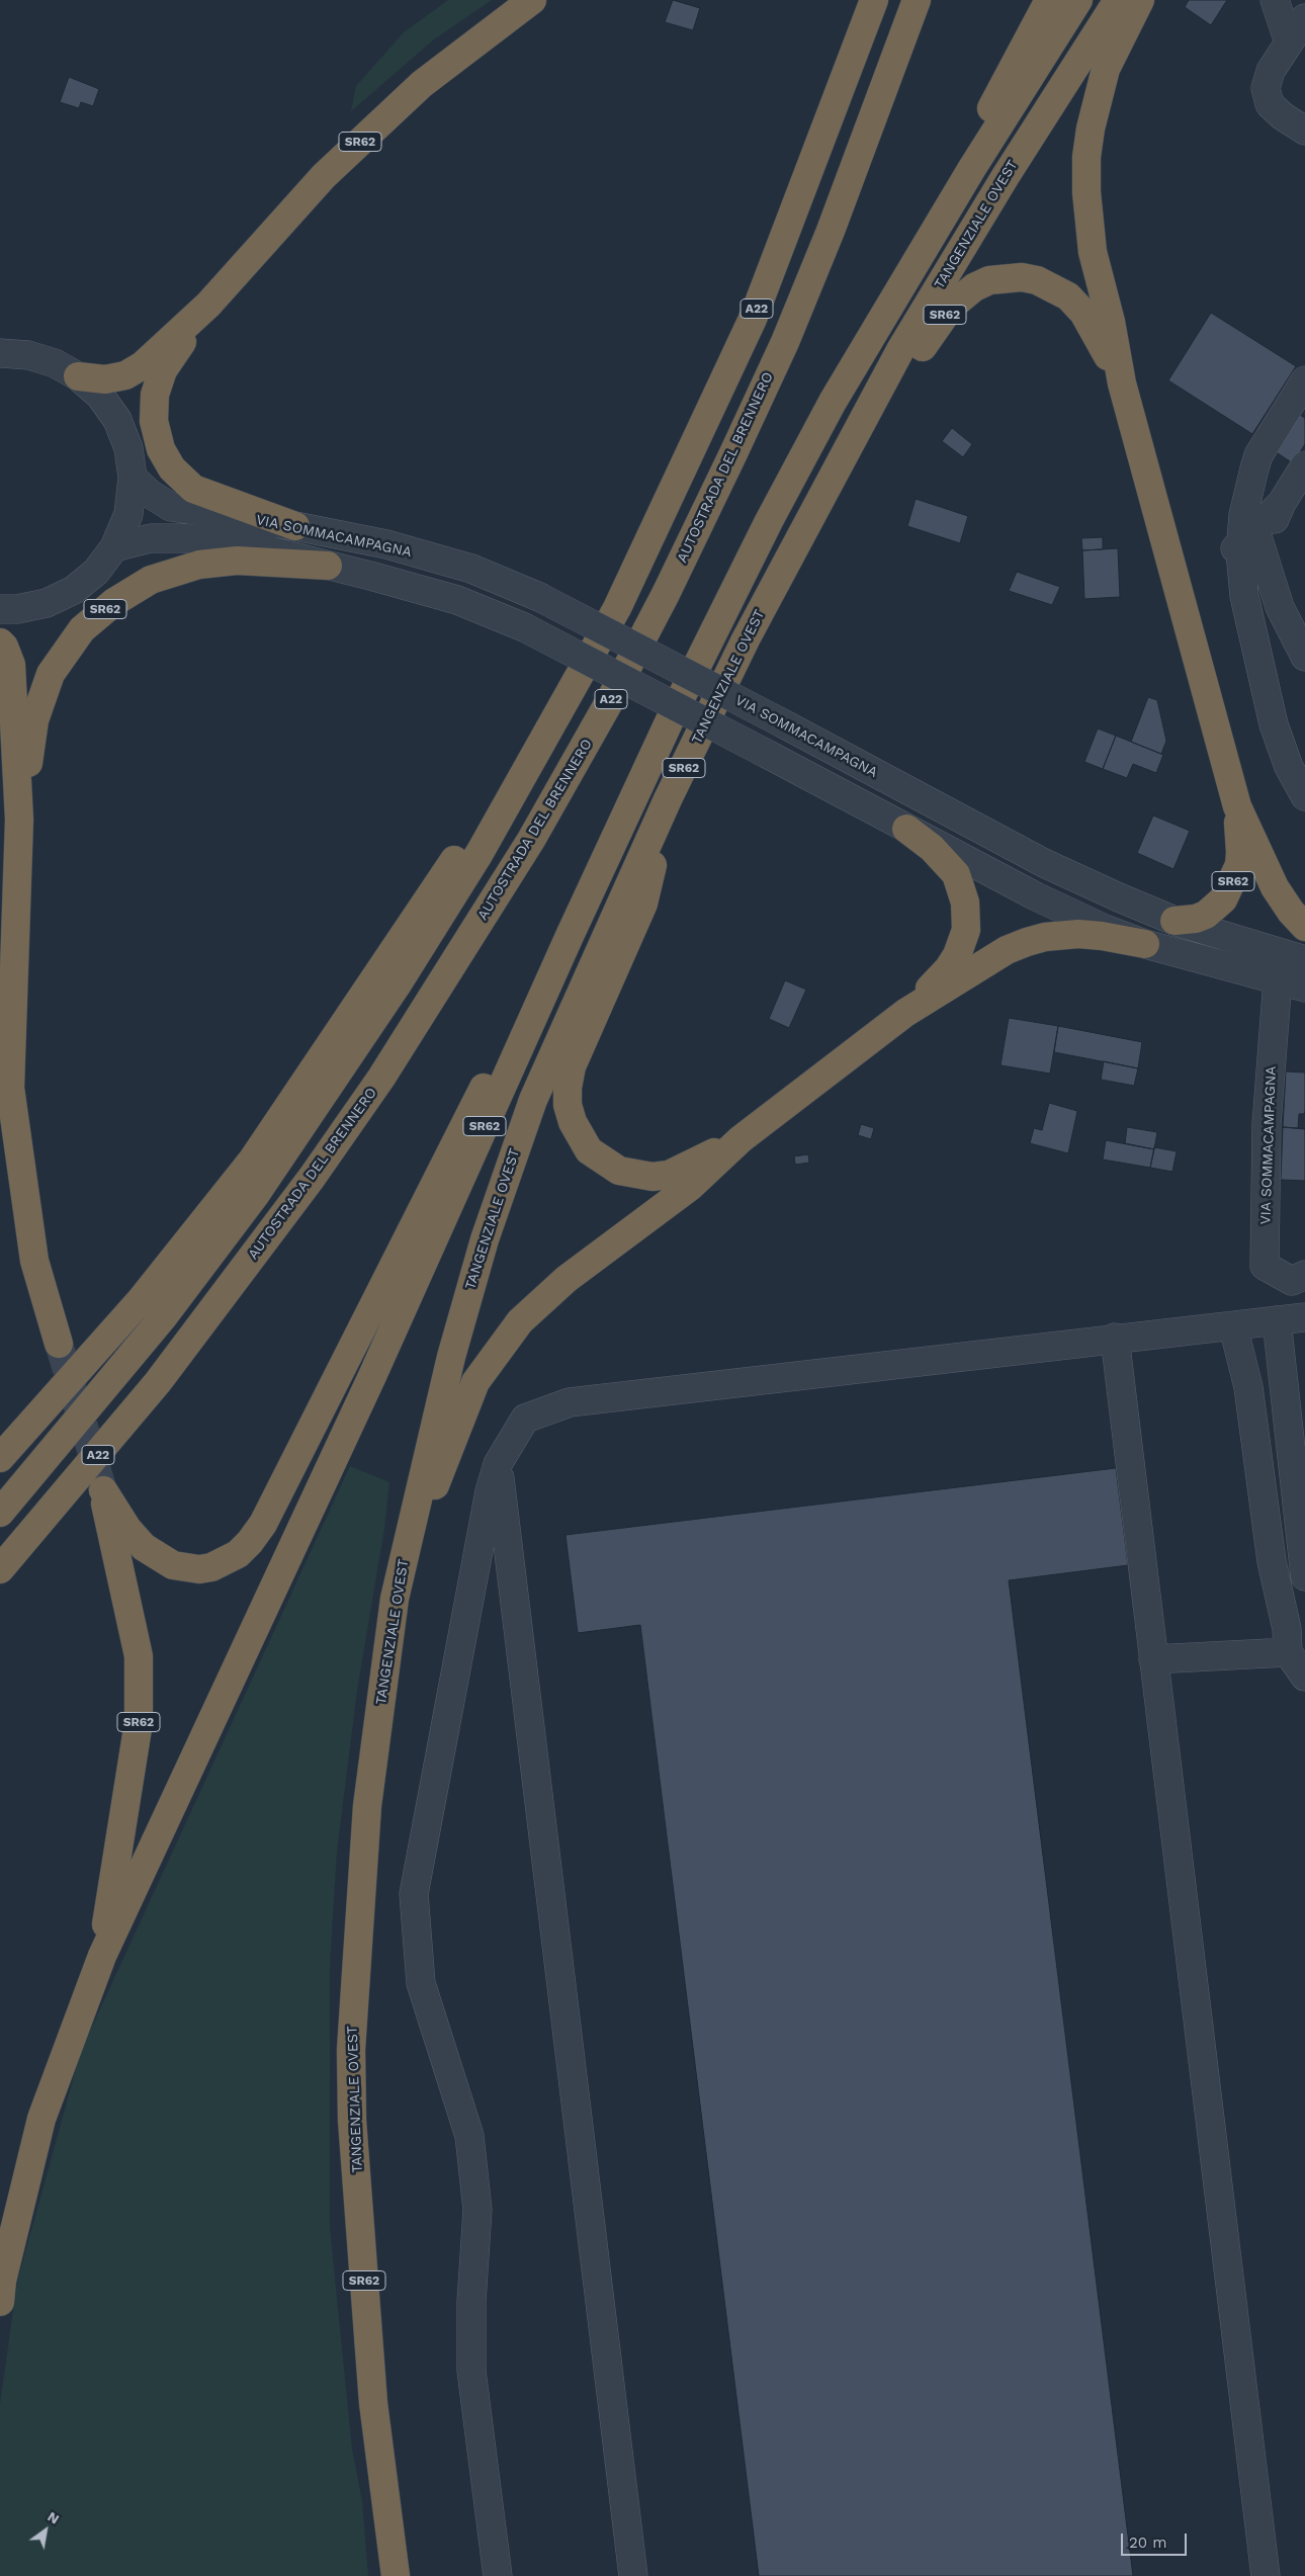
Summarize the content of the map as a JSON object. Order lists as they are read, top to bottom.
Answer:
{
  "streets": {
    "highway": [
      "SR62",
      "TANGENZIALE OVEST",
      "A22",
      "AUTOSTRADA DEL BRENNERO"
    ],
    "street": ["VIA SOMMACAMPAGNA"]
  },
  "crossings": [
    ["SR62", "TANGENZIALE OVEST"],
    ["SR62", "VIA SOMMACAMPAGNA"]
  ],
  "scale_bar": "20 m",
  "north": "top right"
}
